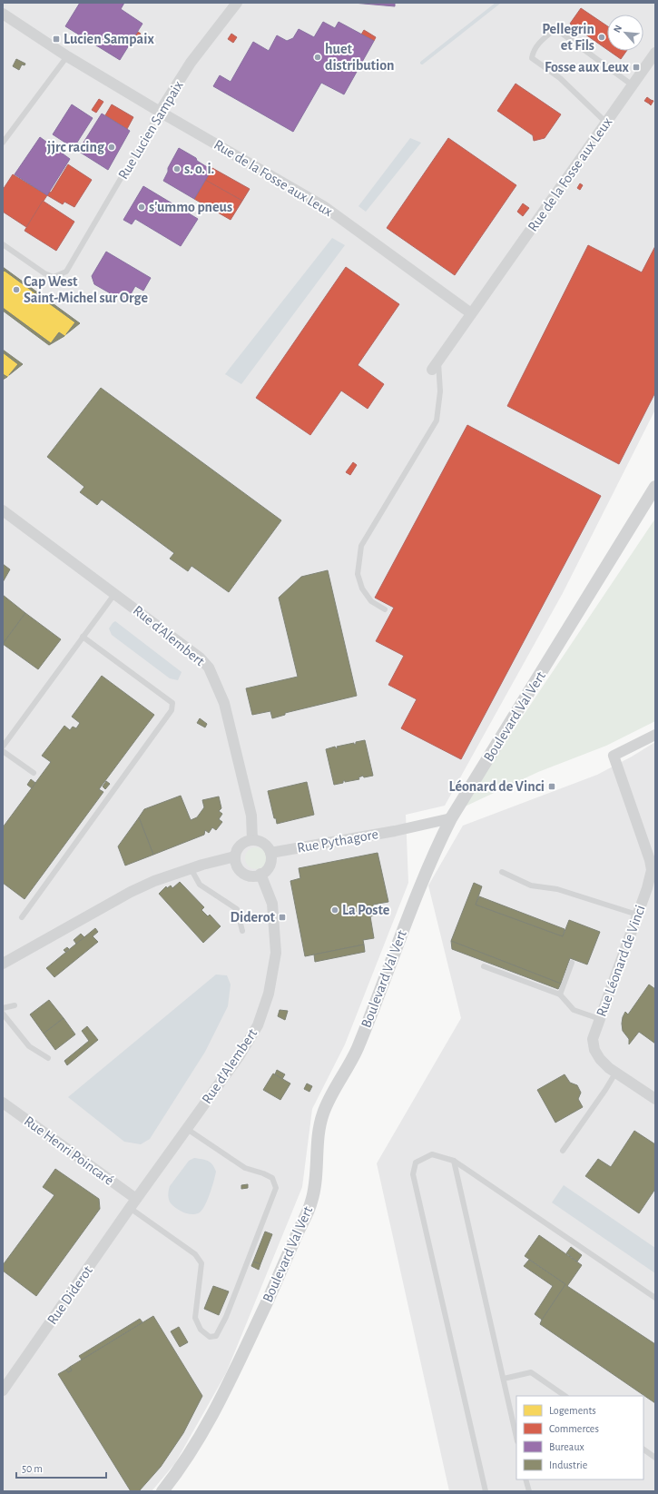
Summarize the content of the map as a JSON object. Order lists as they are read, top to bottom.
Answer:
{
  "streets": {
    "street": [
      "Rue Lucien Sampaix",
      "Rue de la Fosse aux Leux",
      "Rue d'Alembert",
      "Boulevard Val Vert",
      "Rue Pythagore",
      "Rue Léonard de Vinci",
      "Rue Henri Poincaré",
      "Rue Diderot"
    ]
  },
  "crossings": [
    ["Rue Lucien Sampaix", "Rue de la Fosse aux Leux"],
    ["Rue d'Alembert", "Rue Pythagore"],
    ["Rue d'Alembert", "Rue Henri Poincaré"],
    ["Rue d'Alembert", "Rue Diderot"],
    ["Boulevard Val Vert", "Rue Pythagore"],
    ["Rue Henri Poincaré", "Rue Diderot"]
  ],
  "places": {
    "other": [
      "Pellegrin et Fils",
      "huet distribution",
      "jjrc racing",
      "s. o. i.",
      "s'ummo pneus",
      "Cap West Saint-Michel sur Orge",
      "La Poste"
    ],
    "transit": [
      "Lucien Sampaix",
      "Fosse aux Leux",
      "Léonard de Vinci",
      "Diderot"
    ]
  },
  "legend": [
    "Logements",
    "Commerces",
    "Bureaux",
    "Industrie"
  ],
  "scale_bar": "50 m",
  "north": "top left"
}
